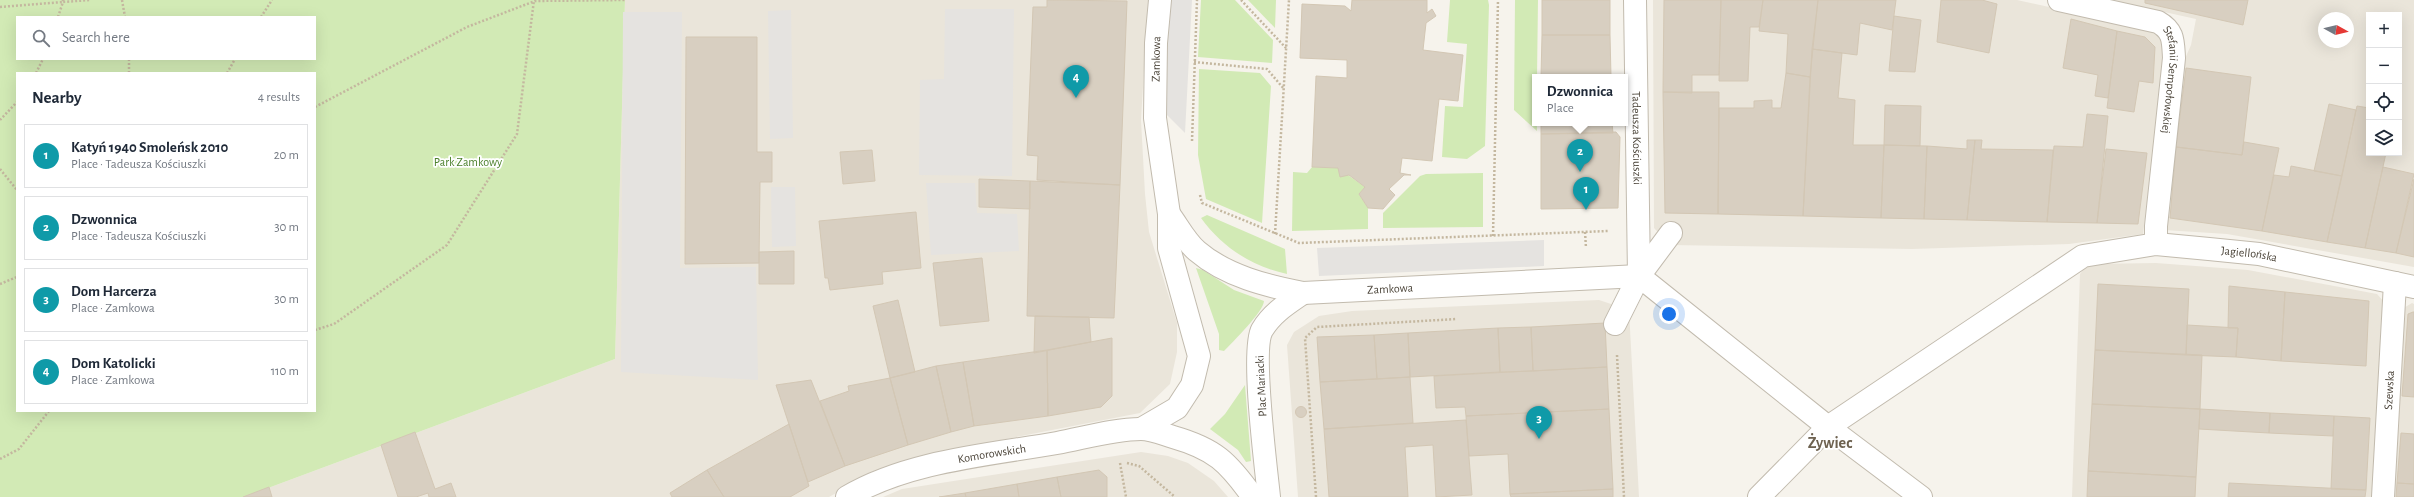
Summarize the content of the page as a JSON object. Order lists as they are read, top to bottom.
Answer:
{
  "streets": {
    "street": [
      "Zamkowa",
      "Stefanii Sempołowskiej",
      "Tadeusza Kościuszki",
      "Jagiellońska",
      "Plac Mariacki",
      "Szewska",
      "Komorowskich"
    ]
  },
  "crossings": [
    ["Zamkowa", "Tadeusza Kościuszki"],
    ["Zamkowa", "Plac Mariacki"],
    ["Zamkowa", "Komorowskich"],
    ["Stefanii Sempołowskiej", "Jagiellońska"],
    ["Jagiellońska", "Szewska"]
  ],
  "districts": ["Żywiec"],
  "parks": ["Park Zamkowy"],
  "north": "right",
  "page": {
    "map_buttons": ["+", "−"],
    "search": "Search here",
    "pins": [
      "4",
      "2",
      "1",
      "3"
    ],
    "heading": ["Nearby", "4 results"],
    "popup": ["Dzwonnica", "Place"],
    "list": [
      {
        "mark": "1",
        "name": "Katyń 1940 Smoleńsk 2010",
        "note": "Place · Tadeusza Kościuszki",
        "value": "20 m"
      },
      {
        "mark": "2",
        "name": "Dzwonnica",
        "note": "Place · Tadeusza Kościuszki",
        "value": "30 m"
      },
      {
        "mark": "3",
        "name": "Dom Harcerza",
        "note": "Place · Zamkowa",
        "value": "30 m"
      },
      {
        "mark": "4",
        "name": "Dom Katolicki",
        "note": "Place · Zamkowa",
        "value": "110 m"
      }
    ]
  }
}
